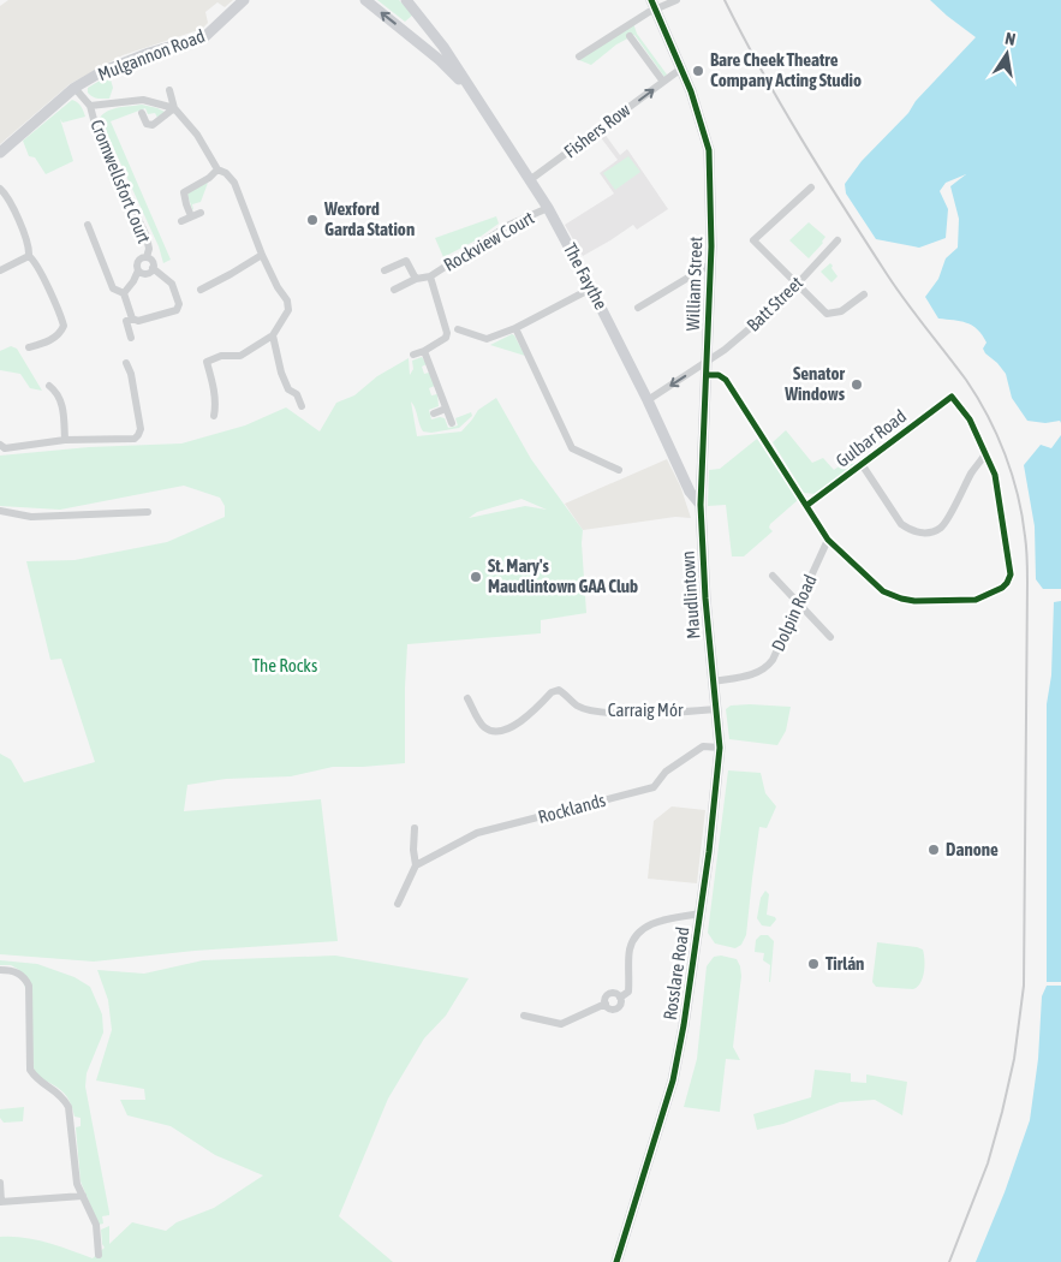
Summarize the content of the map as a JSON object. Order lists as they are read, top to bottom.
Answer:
{
  "streets": {
    "main road": [
      "Mulgannon Road",
      "The Faythe",
      "William Street",
      "Maudlintown",
      "Rosslare Road"
    ],
    "street": [
      "Fishers Row",
      "Cromwellsfort Court",
      "Rockview Court",
      "Batt Street",
      "Gulbar Road",
      "Dolpin Road",
      "Carraig Mór",
      "Rocklands"
    ]
  },
  "crossings": [
    ["Fishers Row", "The Faythe"],
    ["Fishers Row", "William Street"],
    ["Rockview Court", "The Faythe"],
    ["The Faythe", "William Street"],
    ["The Faythe", "Batt Street"],
    ["The Faythe", "Maudlintown"],
    ["William Street", "Batt Street"],
    ["William Street", "Maudlintown"],
    ["Maudlintown", "Dolpin Road"],
    ["Maudlintown", "Rosslare Road"],
    ["Dolpin Road", "Rosslare Road"],
    ["Carraig Mór", "Rosslare Road"],
    ["Rocklands", "Rosslare Road"]
  ],
  "one_way": ["Fishers Row"],
  "parks": ["The Rocks"],
  "places": [
    "Bare Cheek Theatre Company Acting Studio",
    "Wexford Garda Station",
    "Senator Windows",
    "St. Mary's Maudlintown GAA Club",
    "Danone",
    "Tirlán"
  ],
  "north": "top"
}
